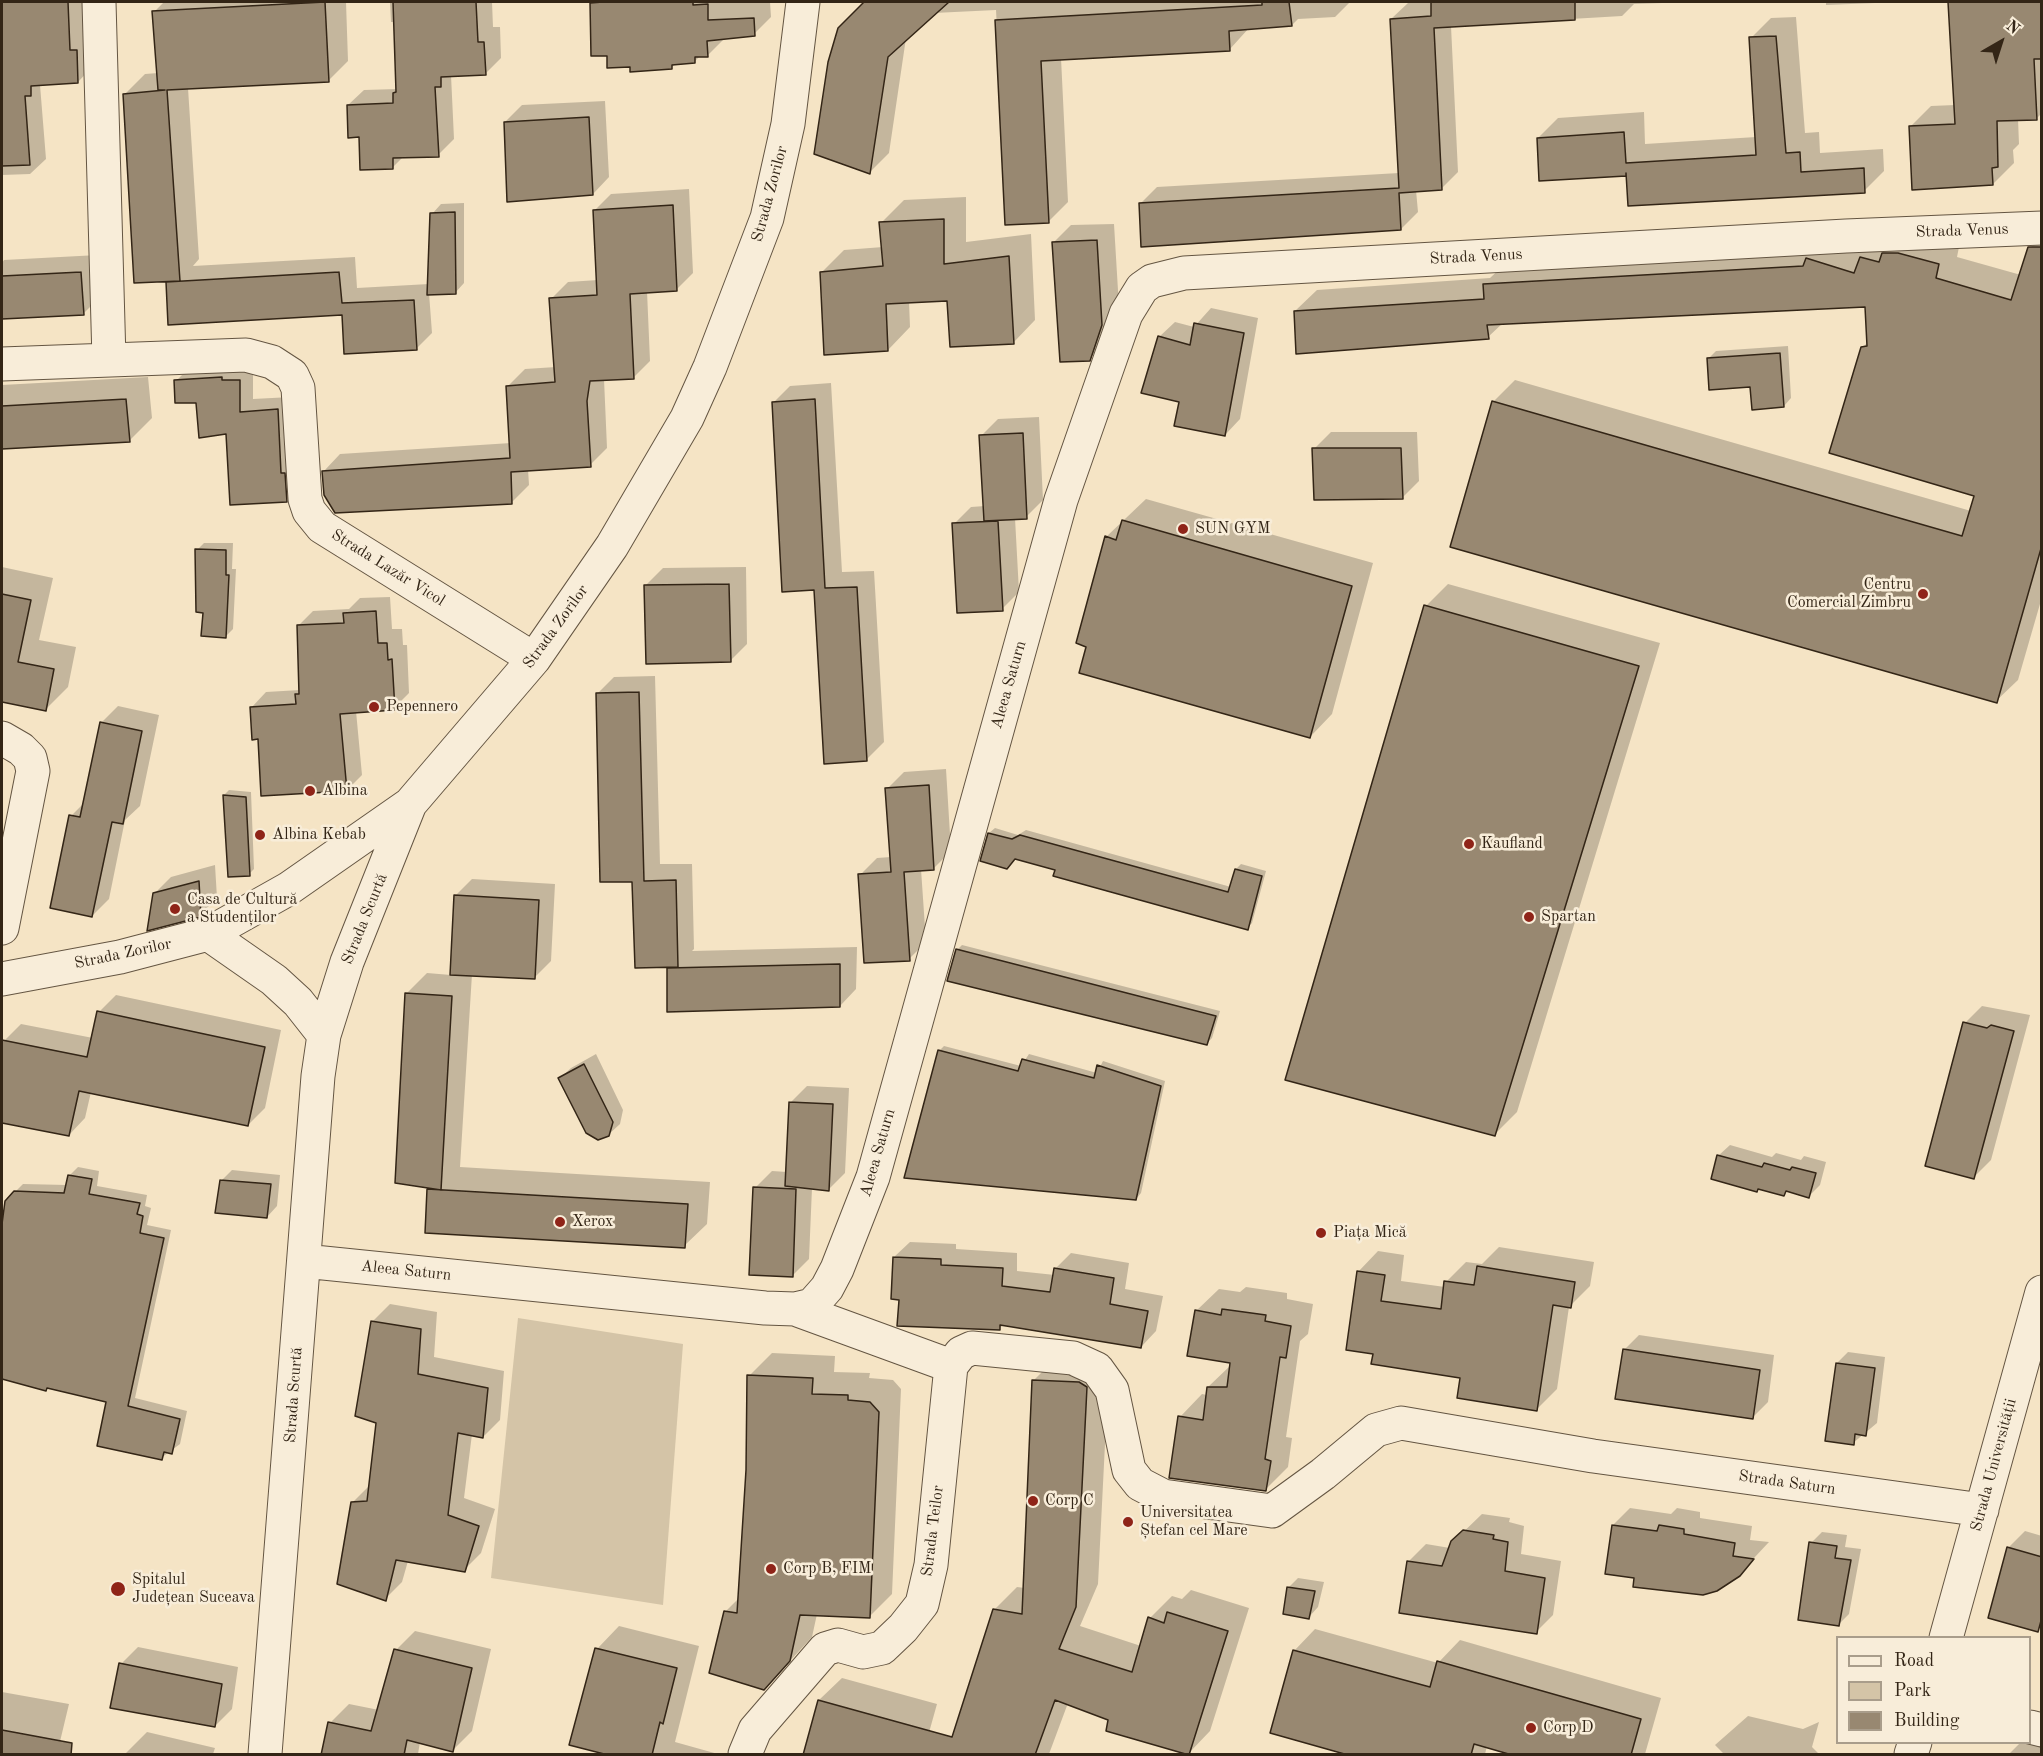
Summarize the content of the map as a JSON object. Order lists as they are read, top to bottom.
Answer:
{
  "streets": {
    "street": [
      "Strada Zorilor",
      "Strada Venus",
      "Strada Lazăr Vicol",
      "Aleea Saturn",
      "Strada Scurtă",
      "Strada Universității",
      "Strada Saturn",
      "Strada Teilor"
    ]
  },
  "crossings": [
    ["Strada Zorilor", "Strada Lazăr Vicol"],
    ["Strada Zorilor", "Strada Scurtă"],
    ["Strada Venus", "Aleea Saturn"],
    ["Aleea Saturn", "Strada Scurtă"],
    ["Strada Universității", "Strada Saturn"],
    ["Strada Saturn", "Strada Teilor"]
  ],
  "places": [
    "SUN GYM",
    "Centru Comercial Zimbru",
    "Pepennero",
    "Albina",
    "Albina Kebab",
    "Kaufland",
    "Casa de Cultură a Studenților",
    "Spartan",
    "Xerox",
    "Piața Mică",
    "Corp C",
    "Universitatea Ștefan cel Mare",
    "Corp B, FIM",
    "Spitalul Județean Suceava",
    "Corp D"
  ],
  "legend": ["Road", "Park", "Building"],
  "north": "top right"
}
